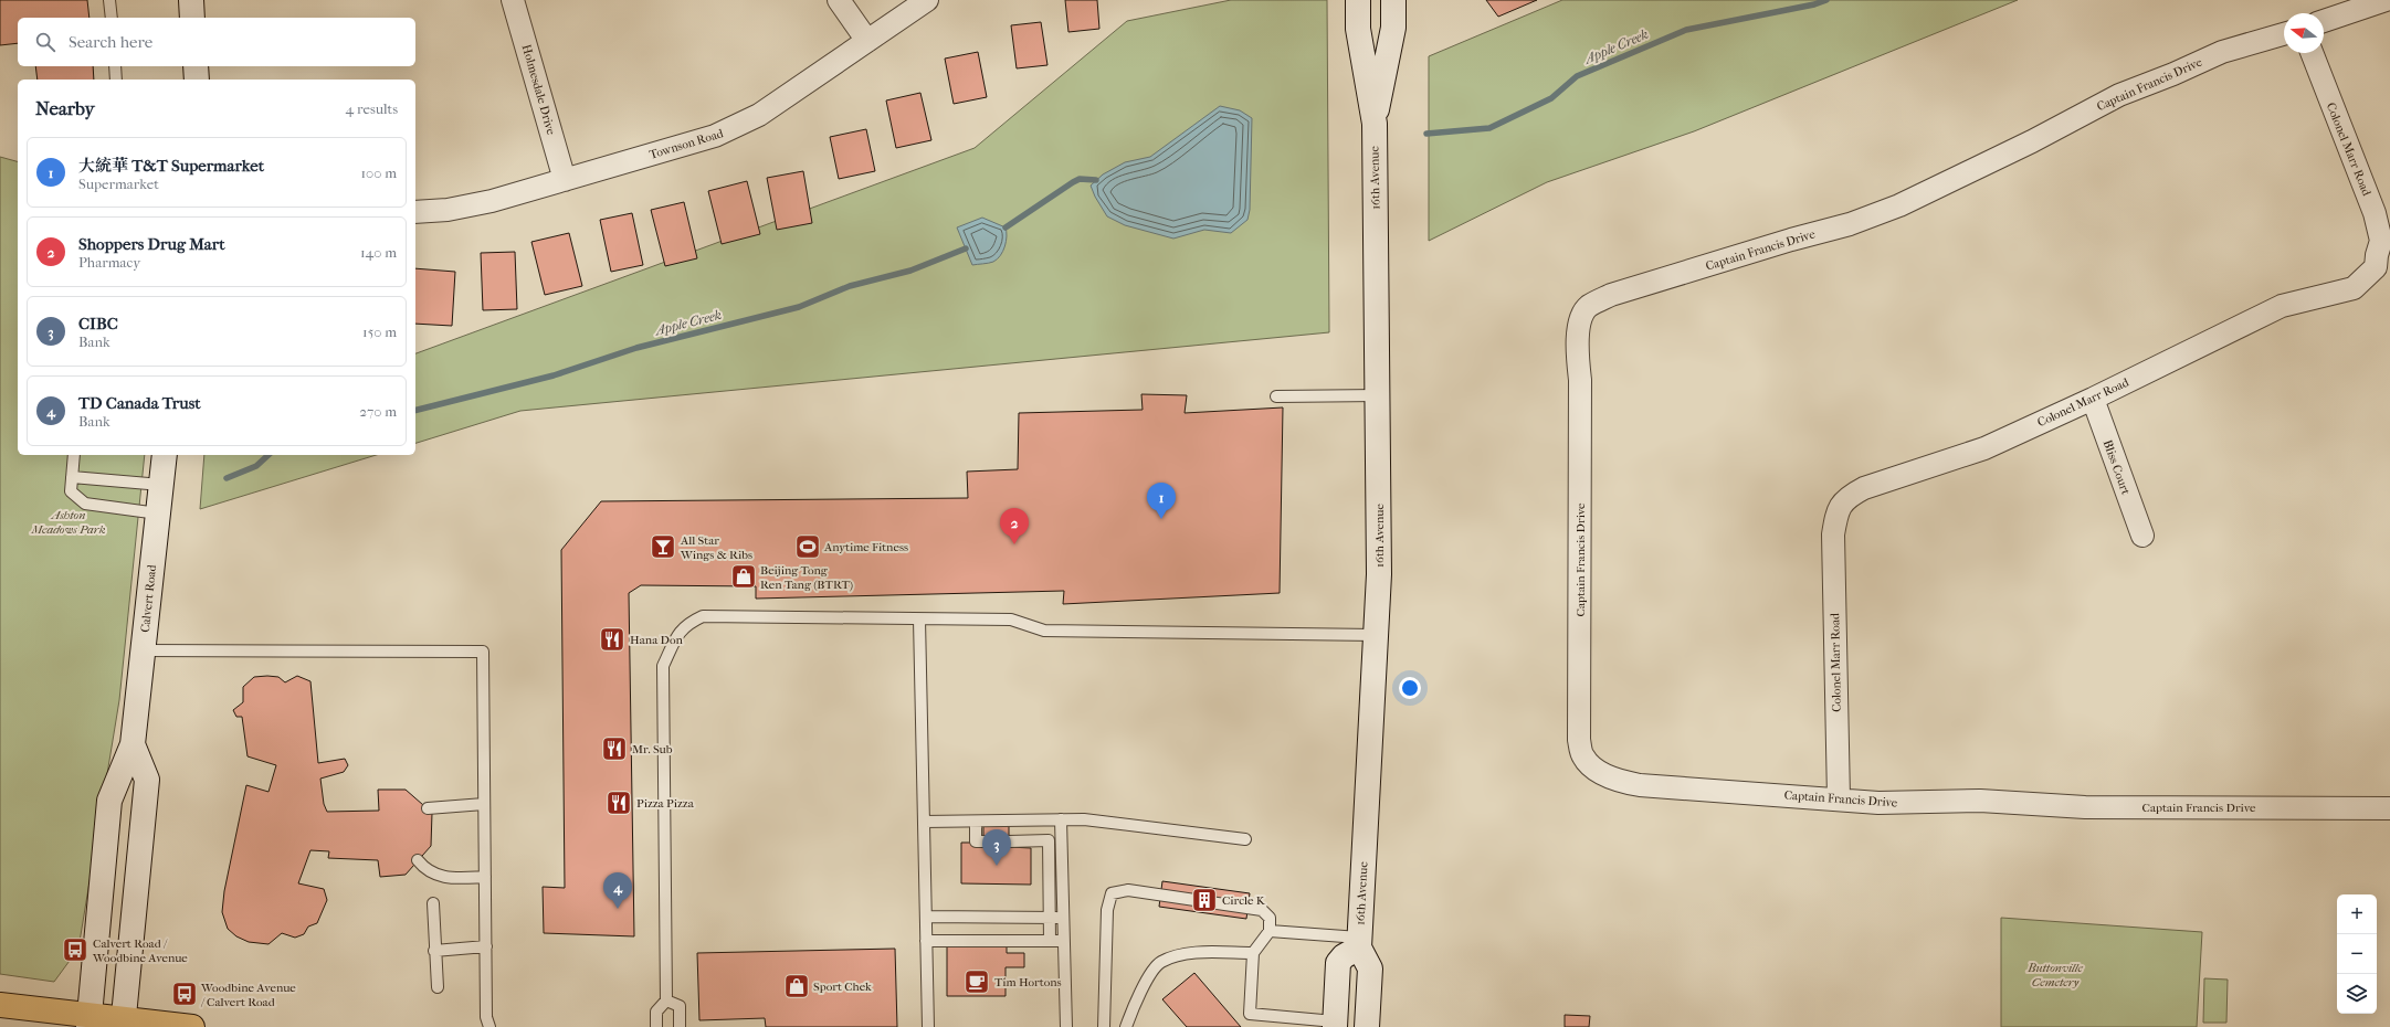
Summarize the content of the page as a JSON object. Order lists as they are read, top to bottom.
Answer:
{
  "streets": {
    "main road": ["16th Avenue", "Calvert Road"],
    "street": [
      "Captain Francis Drive",
      "Holmesdale Drive",
      "Townson Road",
      "Colonel Marr Road",
      "Bliss Court"
    ]
  },
  "crossings": [
    ["Captain Francis Drive", "Colonel Marr Road"],
    ["Holmesdale Drive", "Townson Road"],
    ["Colonel Marr Road", "Bliss Court"]
  ],
  "water": ["Apple Creek"],
  "parks": ["Ashton Meadows Park", "Buttonville Cemetery"],
  "places": {
    "bar": ["All Star Wings & Ribs"],
    "sports": ["Anytime Fitness"],
    "shop": ["Beijing Tong Ren Tang (BTRT)", "Sport Chek"],
    "restaurant": ["Hana Don", "Mr. Sub", "Pizza Pizza"],
    "building": ["Circle K"],
    "bus stop": ["Calvert Road / Woodbine Avenue", "Woodbine Avenue / Calvert Road"],
    "cafe": ["Tim Hortons"]
  },
  "north": "left",
  "page": {
    "search": "Search here",
    "heading": ["Nearby", "4 results"],
    "list": [
      {
        "mark": "1",
        "name": "大統華 T&T Supermarket",
        "note": "Supermarket",
        "value": "100 m"
      },
      {
        "mark": "2",
        "name": "Shoppers Drug Mart",
        "note": "Pharmacy",
        "value": "140 m"
      },
      {
        "mark": "3",
        "name": "CIBC",
        "note": "Bank",
        "value": "150 m"
      },
      {
        "mark": "4",
        "name": "TD Canada Trust",
        "note": "Bank",
        "value": "270 m"
      }
    ],
    "pins": [
      "1",
      "2",
      "3",
      "4"
    ],
    "map_buttons": ["+", "−"]
  }
}
